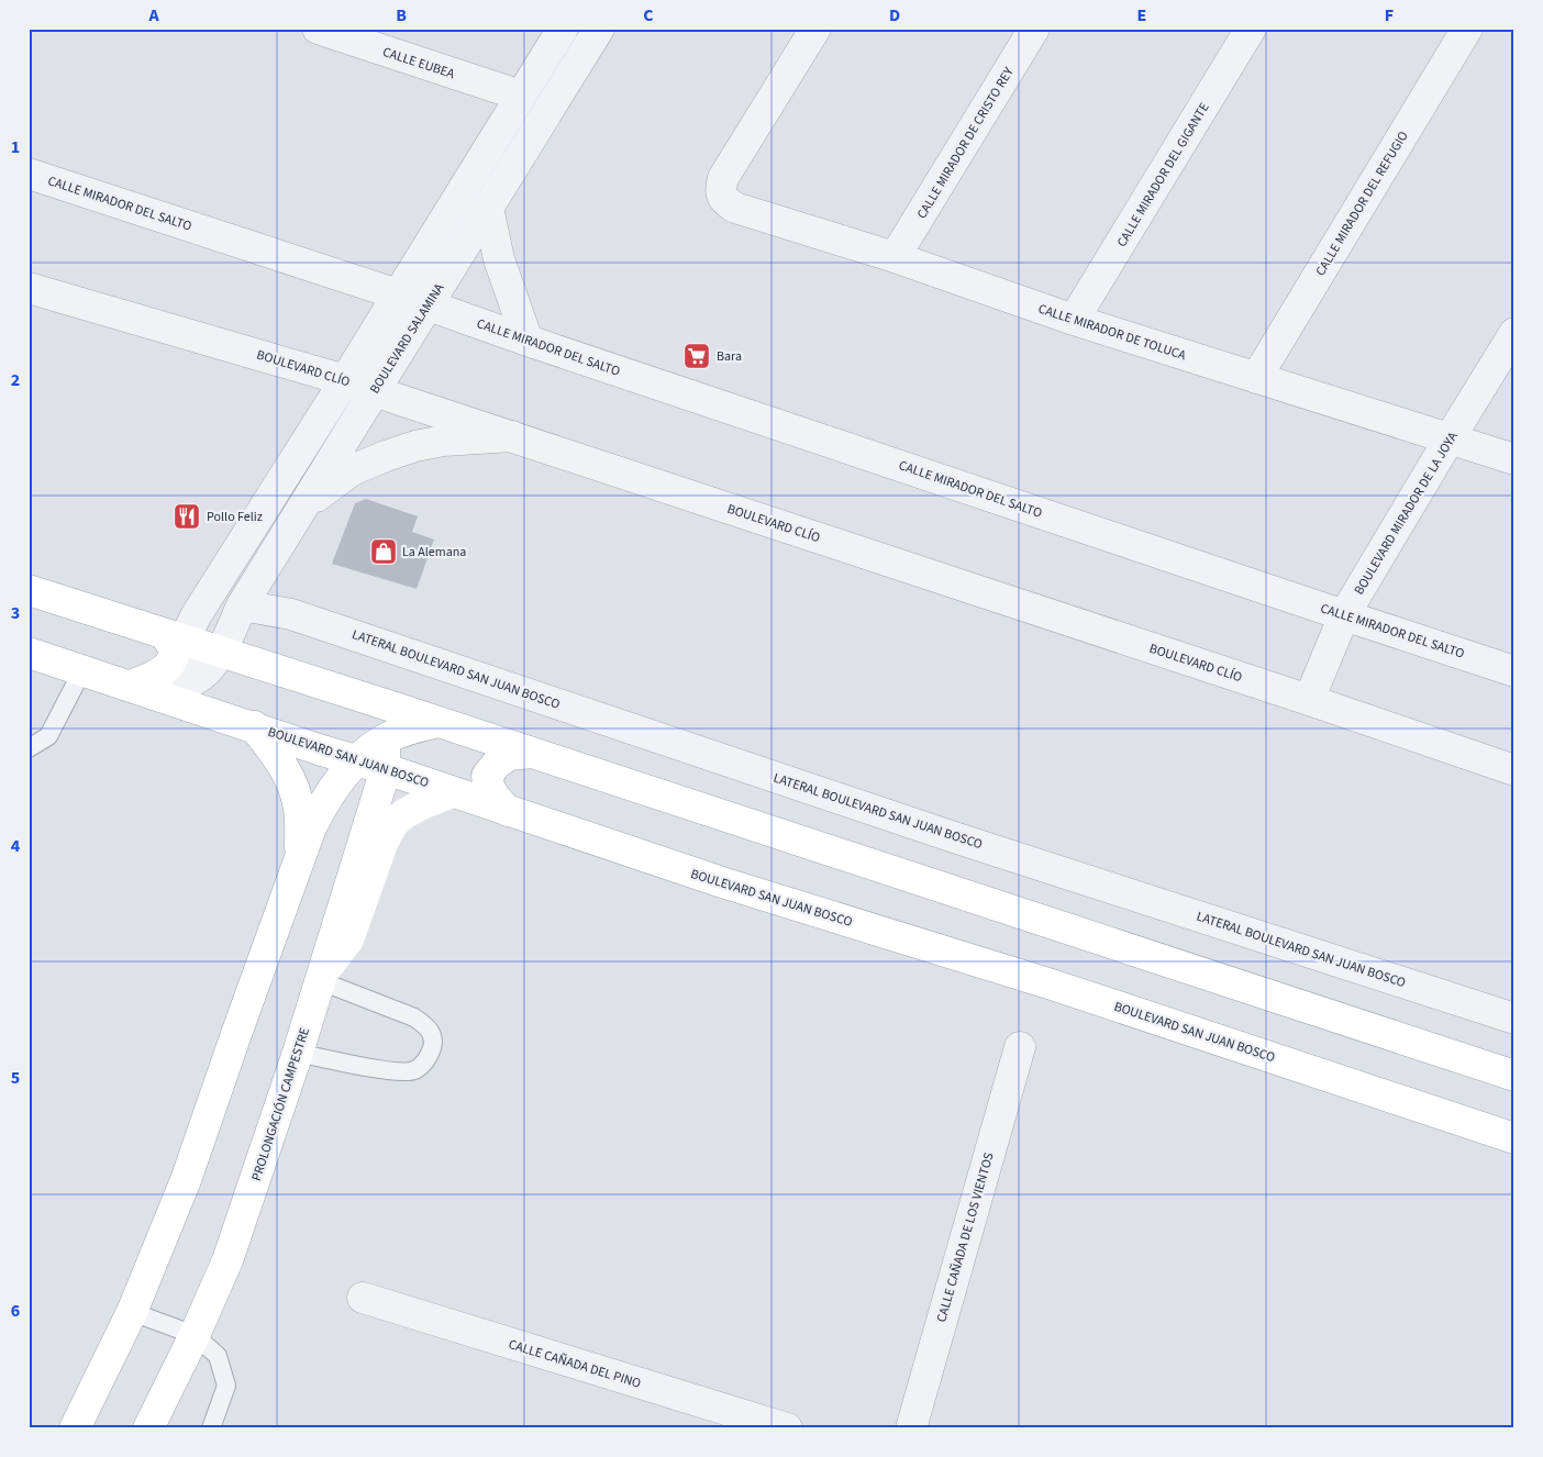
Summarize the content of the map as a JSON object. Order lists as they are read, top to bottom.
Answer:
{
  "streets": {
    "main road": ["BOULEVARD SAN JUAN BOSCO", "PROLONGACIÓN CAMPESTRE"],
    "street": [
      "CALLE EUBEA",
      "CALLE MIRADOR DE CRISTO REY",
      "CALLE MIRADOR DEL GIGANTE",
      "CALLE MIRADOR DEL SALTO",
      "CALLE MIRADOR DEL REFUGIO",
      "CALLE MIRADOR DE TOLUCA",
      "BOULEVARD SALAMINA",
      "BOULEVARD CLÍO",
      "BOULEVARD MIRADOR DE LA JOYA",
      "LATERAL BOULEVARD SAN JUAN BOSCO",
      "CALLE CAÑADA DE LOS VIENTOS",
      "CALLE CAÑADA DEL PINO"
    ]
  },
  "crossings": [
    ["CALLE MIRADOR DE CRISTO REY", "CALLE MIRADOR DE TOLUCA"],
    ["CALLE MIRADOR DEL GIGANTE", "CALLE MIRADOR DE TOLUCA"],
    ["CALLE MIRADOR DEL SALTO", "BOULEVARD SALAMINA"],
    ["CALLE MIRADOR DEL SALTO", "BOULEVARD MIRADOR DE LA JOYA"],
    ["CALLE MIRADOR DEL REFUGIO", "CALLE MIRADOR DE TOLUCA"],
    ["CALLE MIRADOR DE TOLUCA", "BOULEVARD MIRADOR DE LA JOYA"],
    ["BOULEVARD SALAMINA", "BOULEVARD CLÍO"],
    ["BOULEVARD SALAMINA", "LATERAL BOULEVARD SAN JUAN BOSCO"],
    ["BOULEVARD CLÍO", "BOULEVARD MIRADOR DE LA JOYA"],
    ["BOULEVARD SAN JUAN BOSCO", "PROLONGACIÓN CAMPESTRE"]
  ],
  "places": {
    "supermarket": ["Bara"],
    "restaurant": ["Pollo Feliz"],
    "shop": ["La Alemana"]
  },
  "grid": {
    "columns": [
      "A",
      "B",
      "C",
      "D",
      "E",
      "F"
    ],
    "rows": [
      "1",
      "2",
      "3",
      "4",
      "5",
      "6"
    ]
  }
}
